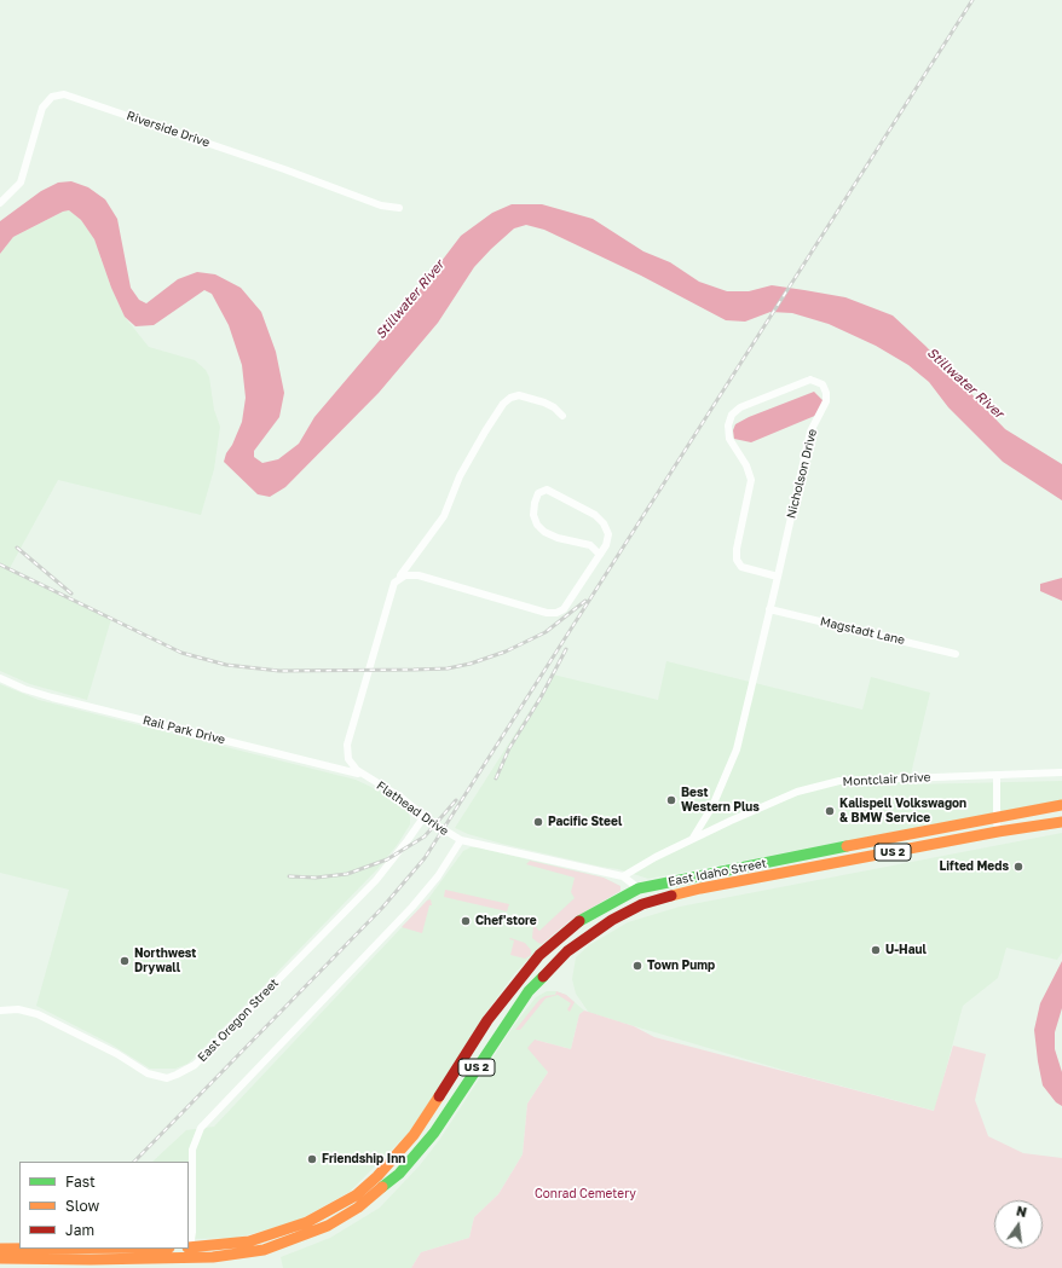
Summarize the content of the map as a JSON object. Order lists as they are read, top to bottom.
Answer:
{
  "streets": {
    "highway": ["US 2", "East Idaho Street"],
    "street": [
      "Riverside Drive",
      "Nicholson Drive",
      "Magstadt Lane",
      "Rail Park Drive",
      "Montclair Drive",
      "Flathead Drive",
      "East Oregon Street"
    ]
  },
  "crossings": [
    ["Nicholson Drive", "Magstadt Lane"],
    ["Nicholson Drive", "Montclair Drive"],
    ["Rail Park Drive", "Flathead Drive"],
    ["Flathead Drive", "East Idaho Street"],
    ["Flathead Drive", "East Oregon Street"]
  ],
  "water": ["Stillwater River"],
  "parks": ["Conrad Cemetery"],
  "places": [
    "Best Western Plus",
    "Kalispell Volkswagon & BMW Service",
    "Pacific Steel",
    "Lifted Meds",
    "Chef'store",
    "U-Haul",
    "Northwest Drywall",
    "Town Pump",
    "Friendship Inn"
  ],
  "legend": ["Fast", "Slow", "Jam"],
  "north": "top"
}
